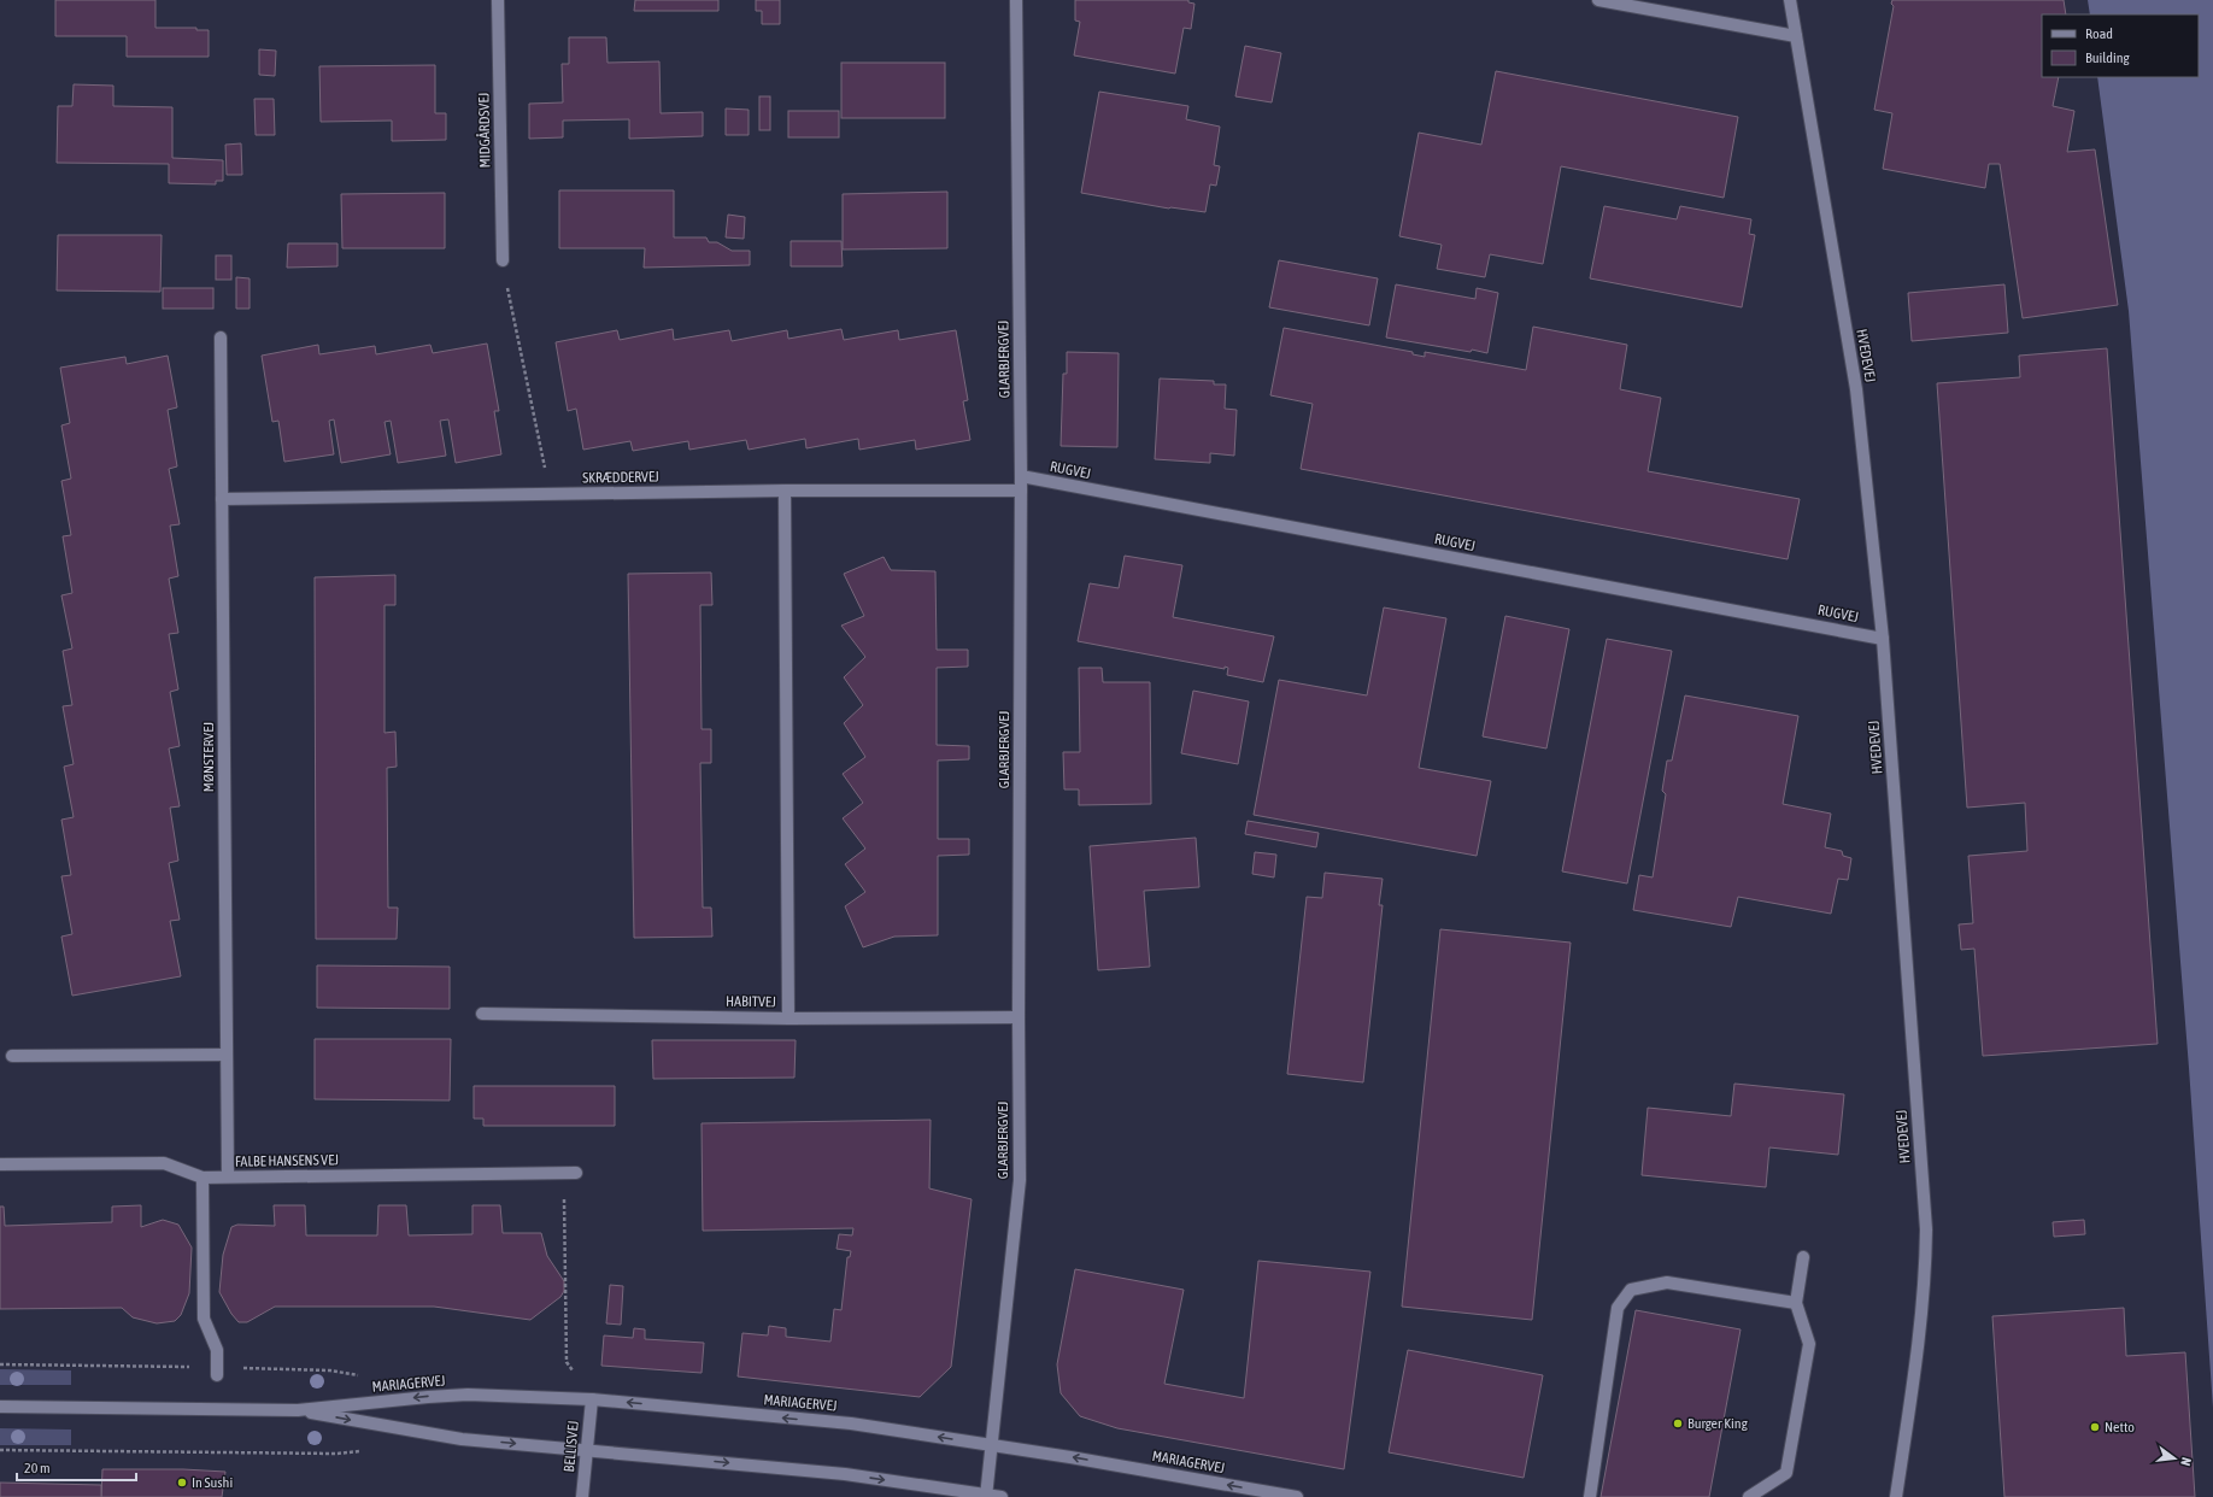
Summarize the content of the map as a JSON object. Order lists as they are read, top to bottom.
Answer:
{
  "streets": {
    "street": [
      "MIDGÅRDSVEJ",
      "HVEDEVEJ",
      "GLARBJERGVEJ",
      "RUGVEJ",
      "SKRÆDDERVEJ",
      "MØNSTERVEJ",
      "HABITVEJ",
      "FALBE HANSENS VEJ",
      "MARIAGERVEJ",
      "BELLISVEJ"
    ]
  },
  "crossings": [
    ["HVEDEVEJ", "RUGVEJ"],
    ["GLARBJERGVEJ", "RUGVEJ"],
    ["GLARBJERGVEJ", "SKRÆDDERVEJ"],
    ["GLARBJERGVEJ", "HABITVEJ"],
    ["GLARBJERGVEJ", "MARIAGERVEJ"],
    ["SKRÆDDERVEJ", "MØNSTERVEJ"],
    ["MØNSTERVEJ", "FALBE HANSENS VEJ"],
    ["MARIAGERVEJ", "BELLISVEJ"]
  ],
  "places": ["Burger King", "Netto", "In Sushi"],
  "legend": ["Road", "Building"],
  "scale_bar": "20 m",
  "north": "right"
}
